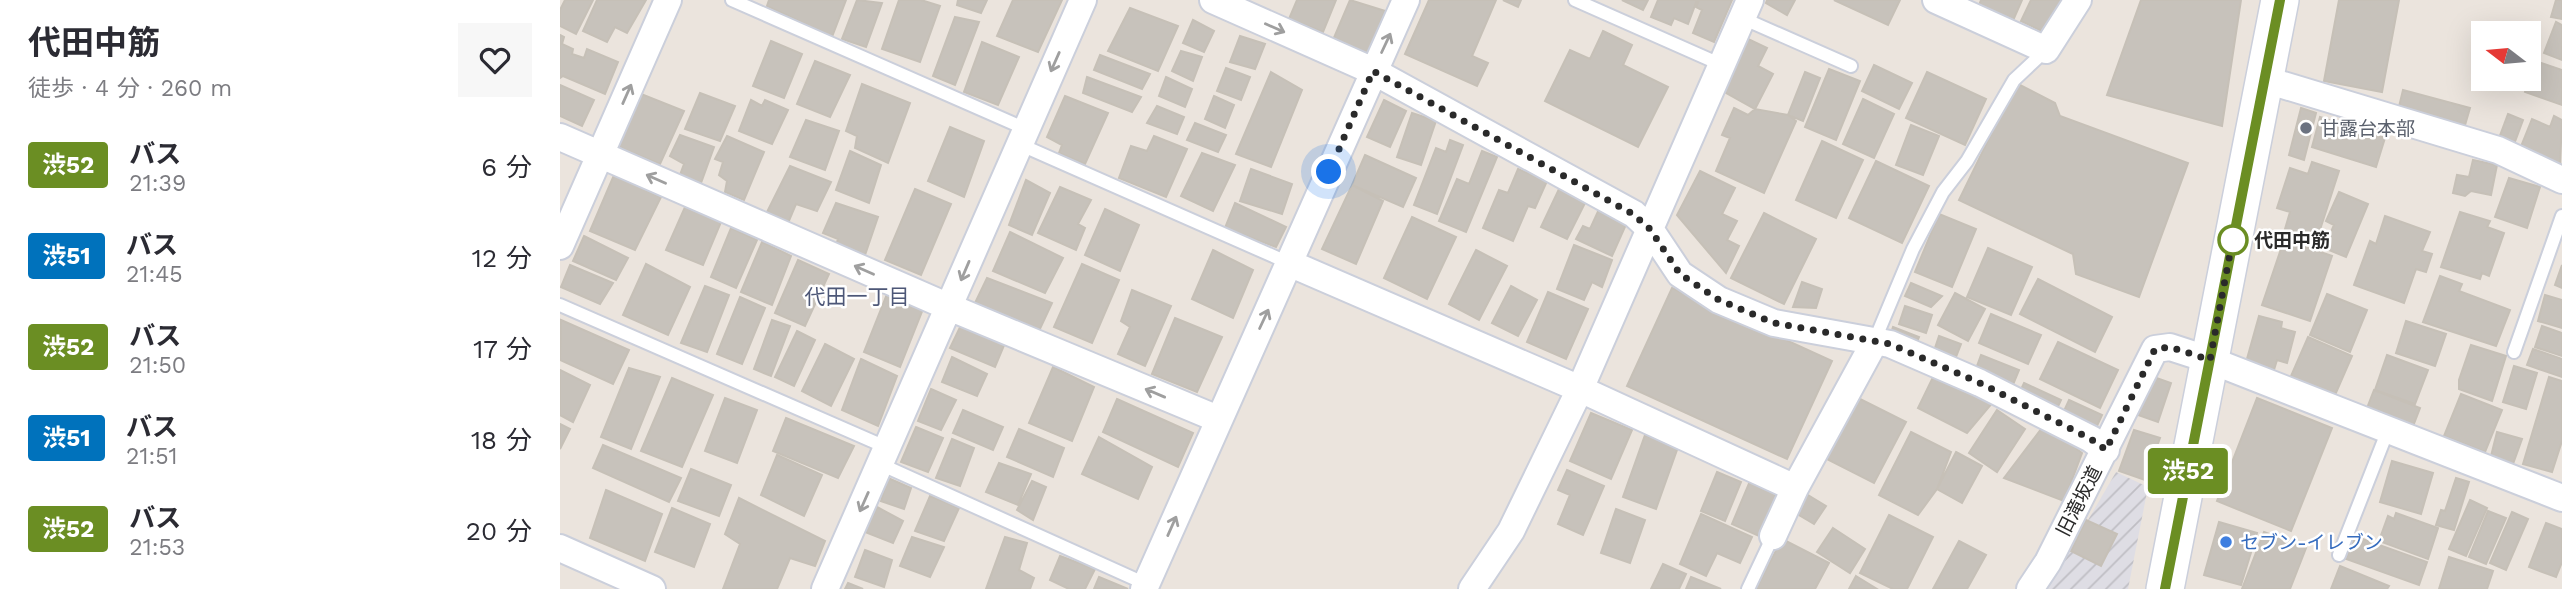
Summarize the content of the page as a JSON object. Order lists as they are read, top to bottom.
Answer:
{
  "streets": {
    "street": ["旧滝坂道"]
  },
  "districts": ["代田一丁目"],
  "places": ["甘露台本部", "代田中筋", "セブン-イレブン"],
  "lines": ["bus line 渋52"],
  "north": "left",
  "page": {
    "heading": ["代田中筋", "徒歩 · 4 分 · 260 m"],
    "on_map": "渋52",
    "list": [
      {
        "mark": "渋52",
        "name": "バス",
        "note": "21:39",
        "value": "6 分"
      },
      {
        "mark": "渋51",
        "name": "バス",
        "note": "21:45",
        "value": "12 分"
      },
      {
        "mark": "渋52",
        "name": "バス",
        "note": "21:50",
        "value": "17 分"
      },
      {
        "mark": "渋51",
        "name": "バス",
        "note": "21:51",
        "value": "18 分"
      },
      {
        "mark": "渋52",
        "name": "バス",
        "note": "21:53",
        "value": "20 分"
      }
    ]
  }
}
